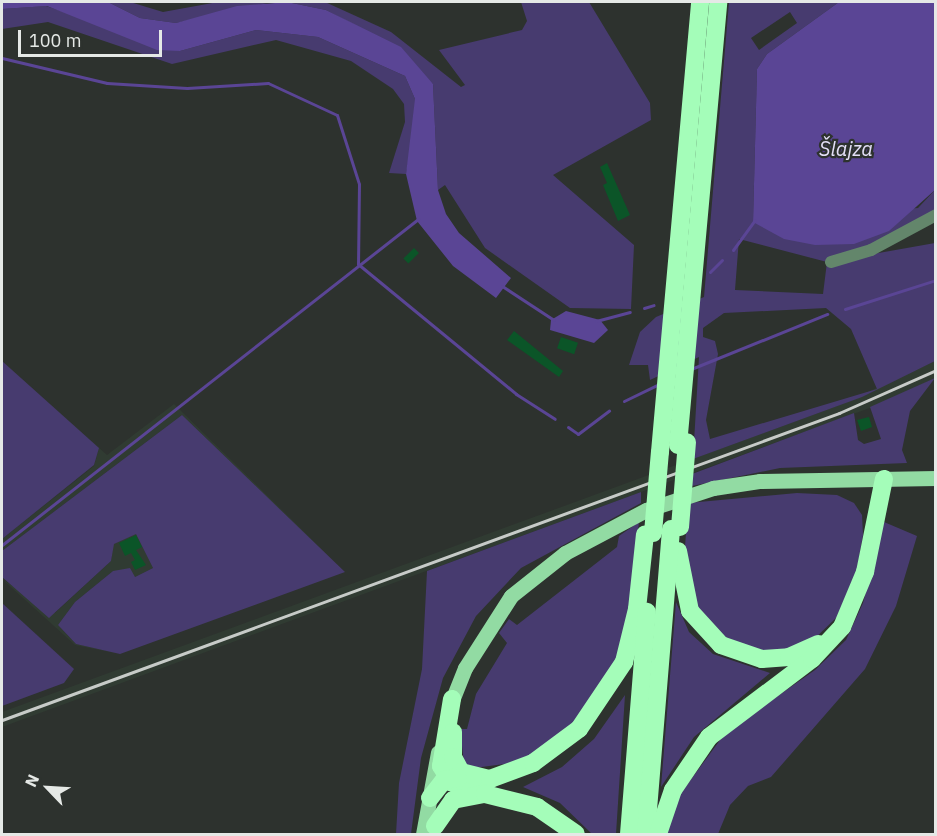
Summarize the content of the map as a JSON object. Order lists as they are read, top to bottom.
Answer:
{
  "water": ["Šlajza"],
  "scale_bar": "100 m",
  "north": "top left"
}
